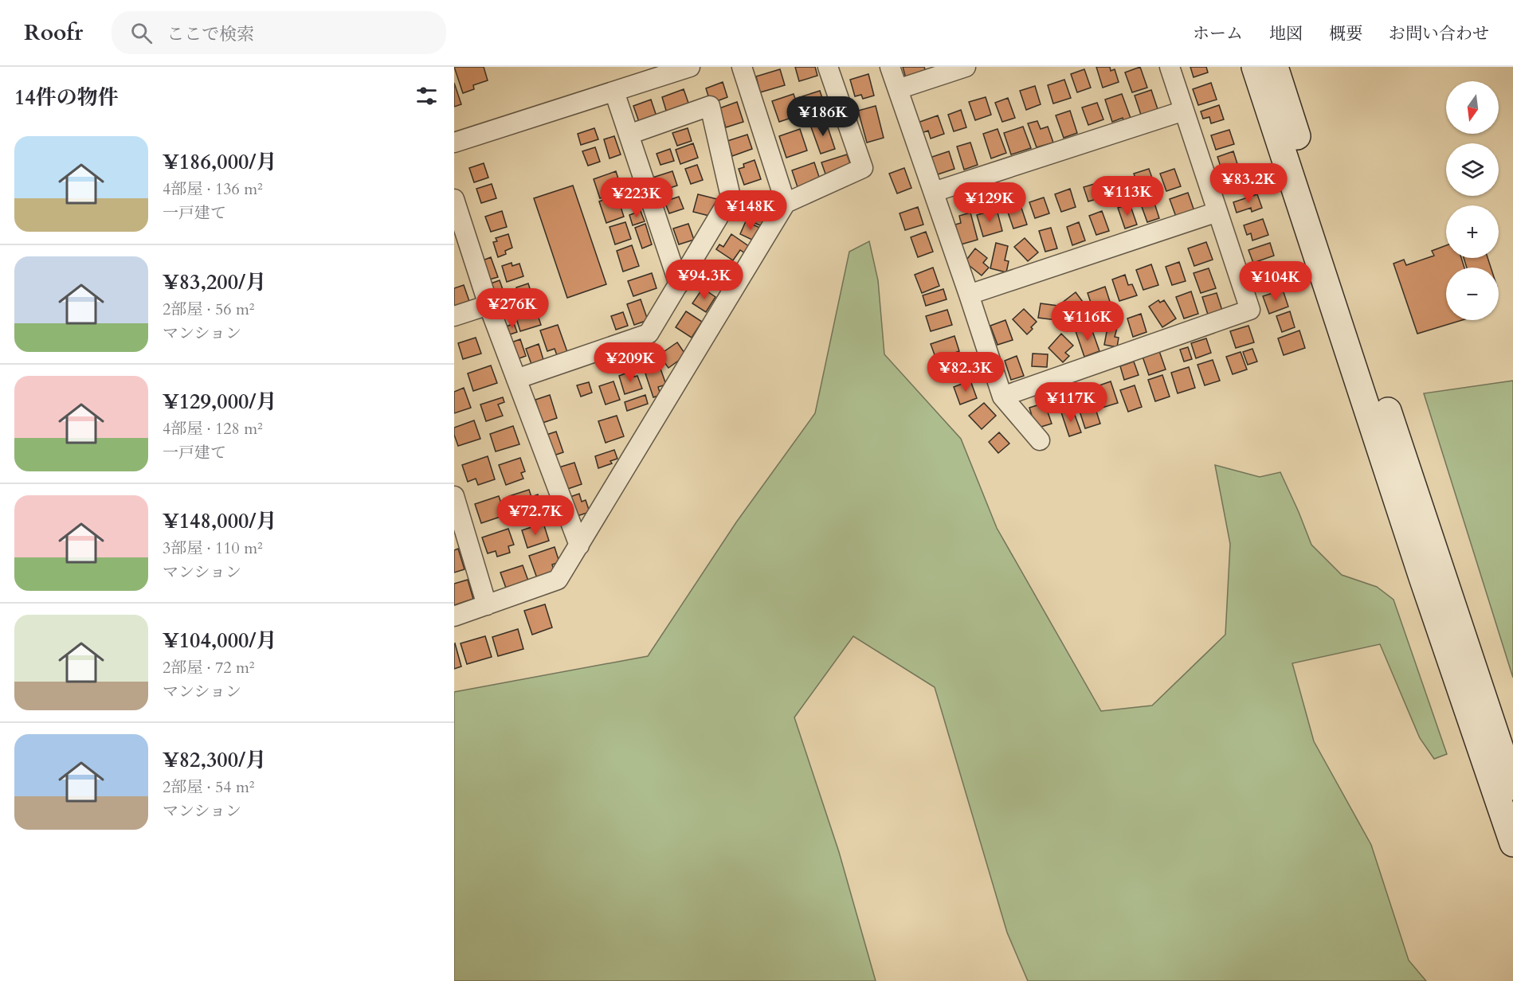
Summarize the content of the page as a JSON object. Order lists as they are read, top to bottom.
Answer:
{
  "north": "bottom",
  "page": {
    "header": "Roofr",
    "search": "ここで検索",
    "nav": [
      "ホーム",
      "地図",
      "概要",
      "お問い合わせ"
    ],
    "heading": "14件の物件",
    "map_buttons": ["+", "−"],
    "price": [
      "¥186K",
      "¥83.2K",
      "¥113K",
      "¥223K",
      "¥129K",
      "¥148K",
      "¥94.3K",
      "¥104K",
      "¥276K",
      "¥116K",
      "¥209K",
      "¥82.3K",
      "¥117K",
      "¥72.7K"
    ],
    "list": [
      {
        "name": "¥186,000/月",
        "note": "4部屋 · 136 m² · 一戸建て"
      },
      {
        "name": "¥83,200/月",
        "note": "2部屋 · 56 m² · マンション"
      },
      {
        "name": "¥129,000/月",
        "note": "4部屋 · 128 m² · 一戸建て"
      },
      {
        "name": "¥148,000/月",
        "note": "3部屋 · 110 m² · マンション"
      },
      {
        "name": "¥104,000/月",
        "note": "2部屋 · 72 m² · マンション"
      },
      {
        "name": "¥82,300/月",
        "note": "2部屋 · 54 m² · マンション"
      }
    ]
  }
}
